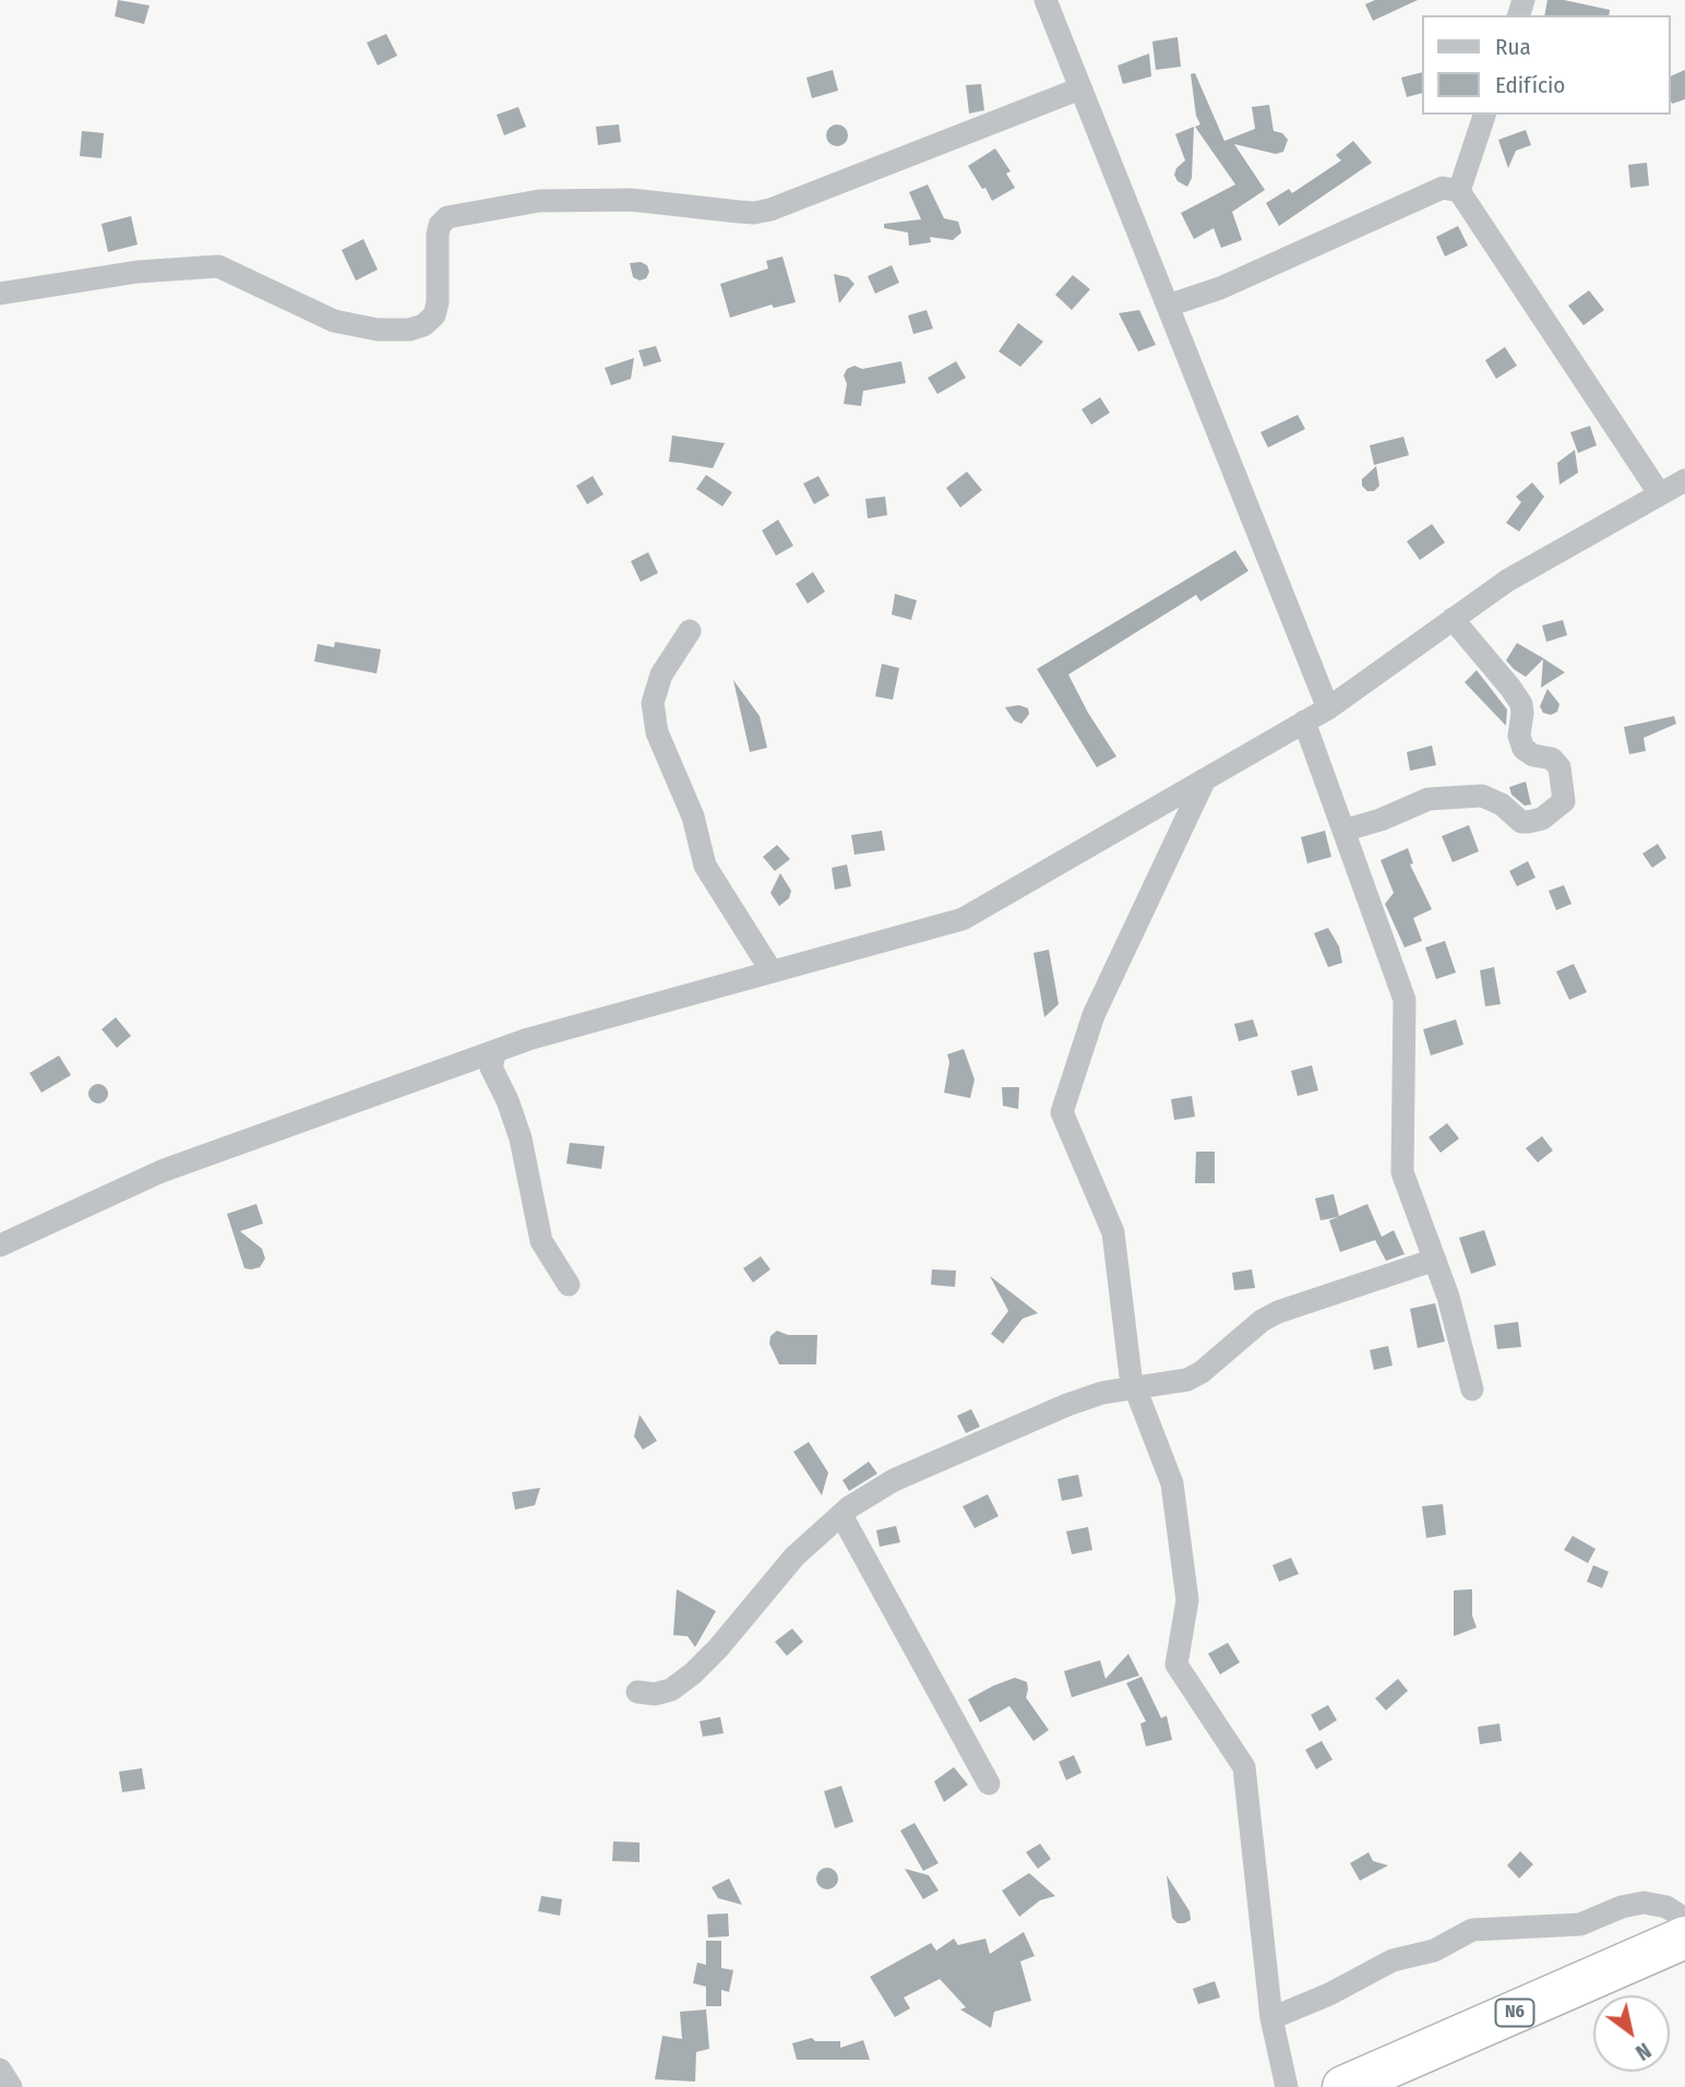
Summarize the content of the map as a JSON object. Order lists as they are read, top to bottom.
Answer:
{
  "streets": {
    "highway": ["N6"]
  },
  "legend": ["Rua", "Edifício"],
  "north": "bottom right"
}
